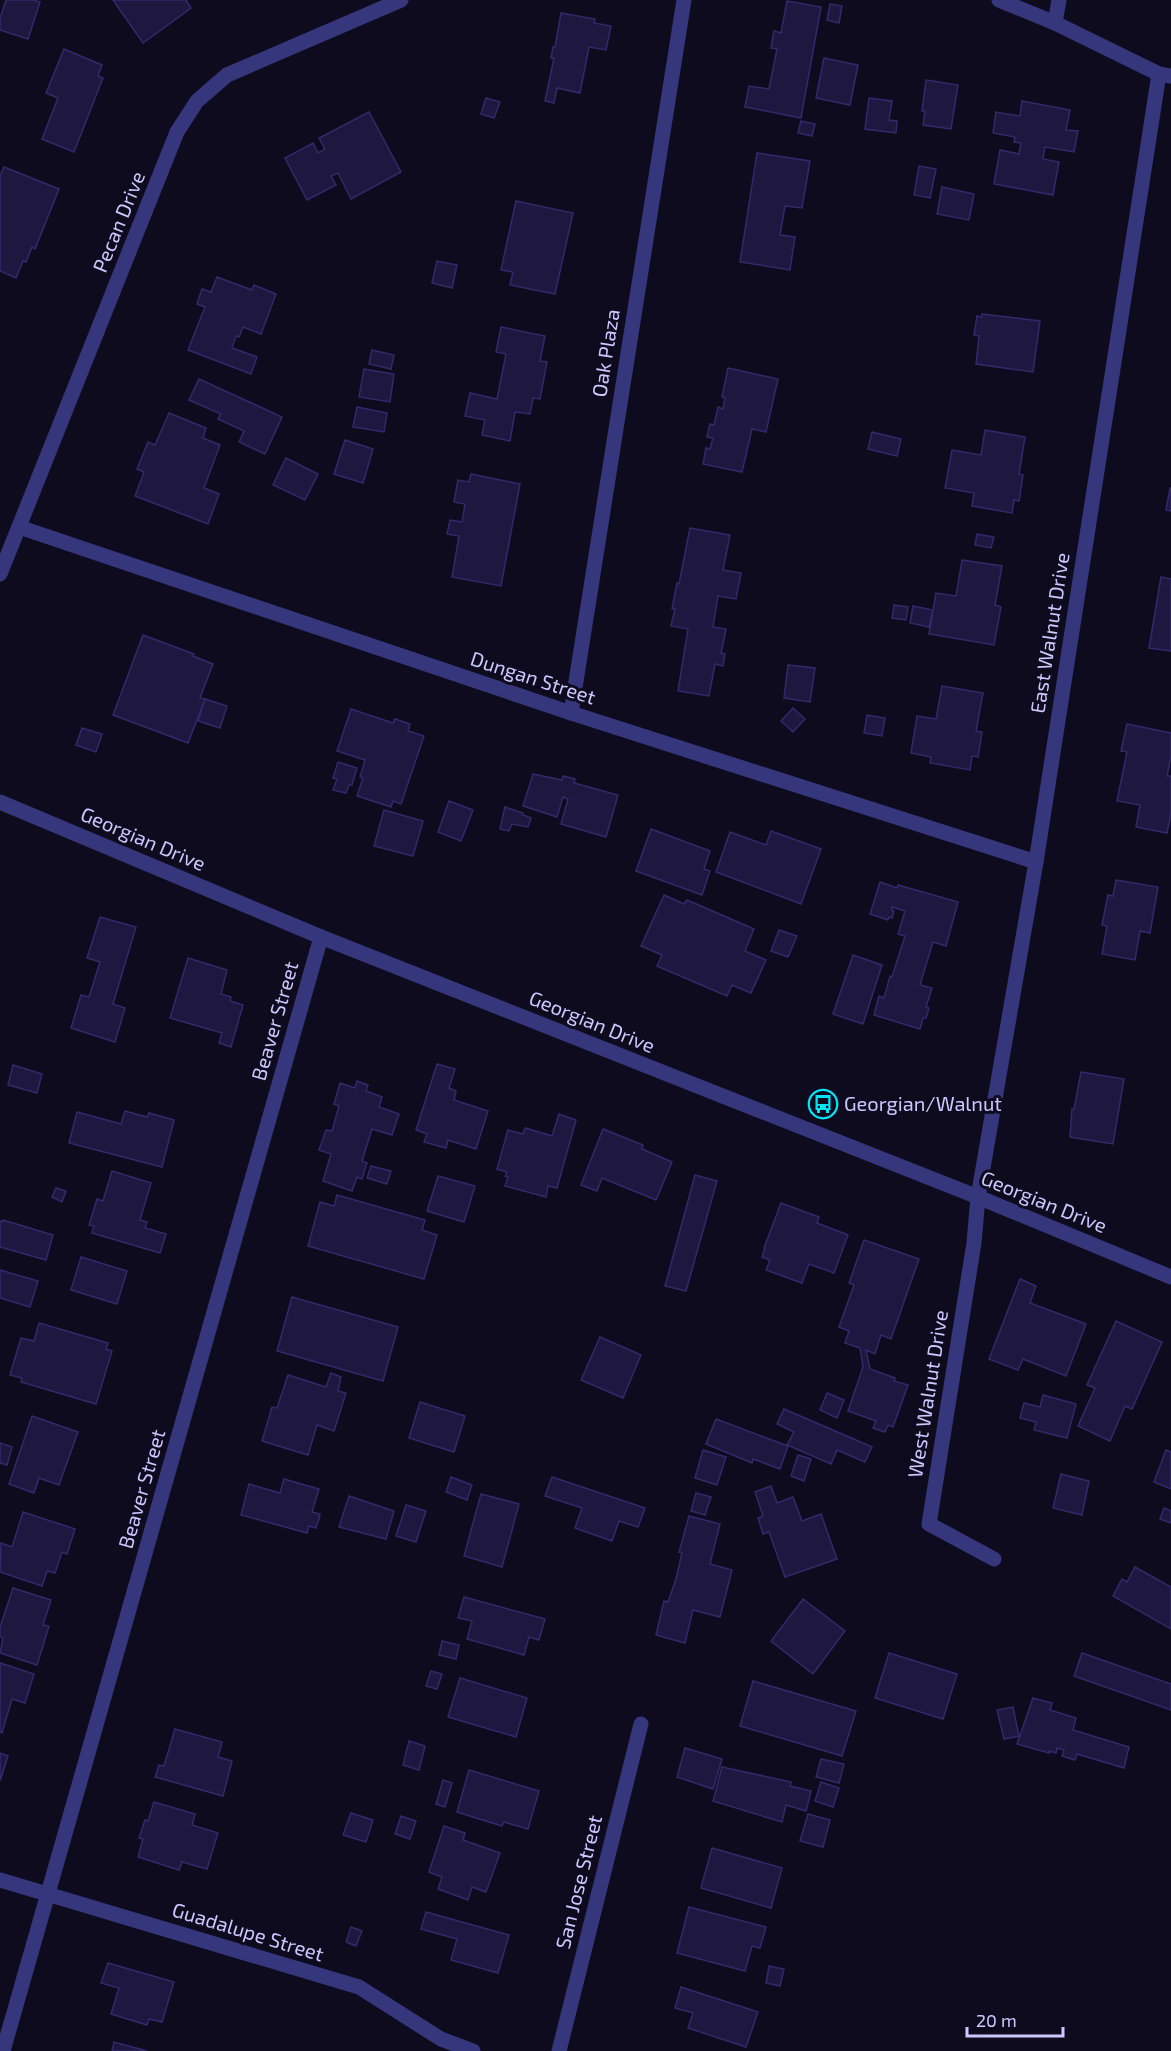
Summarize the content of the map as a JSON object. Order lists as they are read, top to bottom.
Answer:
{
  "streets": {
    "street": [
      "Pecan Drive",
      "Oak Plaza",
      "East Walnut Drive",
      "Dungan Street",
      "Georgian Drive",
      "Beaver Street",
      "West Walnut Drive",
      "San Jose Street",
      "Guadalupe Street"
    ]
  },
  "crossings": [
    ["Pecan Drive", "Dungan Street"],
    ["Oak Plaza", "Dungan Street"],
    ["East Walnut Drive", "Dungan Street"],
    ["East Walnut Drive", "Georgian Drive"],
    ["East Walnut Drive", "West Walnut Drive"],
    ["Georgian Drive", "Beaver Street"],
    ["Georgian Drive", "West Walnut Drive"],
    ["Beaver Street", "Guadalupe Street"]
  ],
  "places": {
    "bus stop": ["Georgian/Walnut"]
  },
  "scale_bar": "20 m"
}
